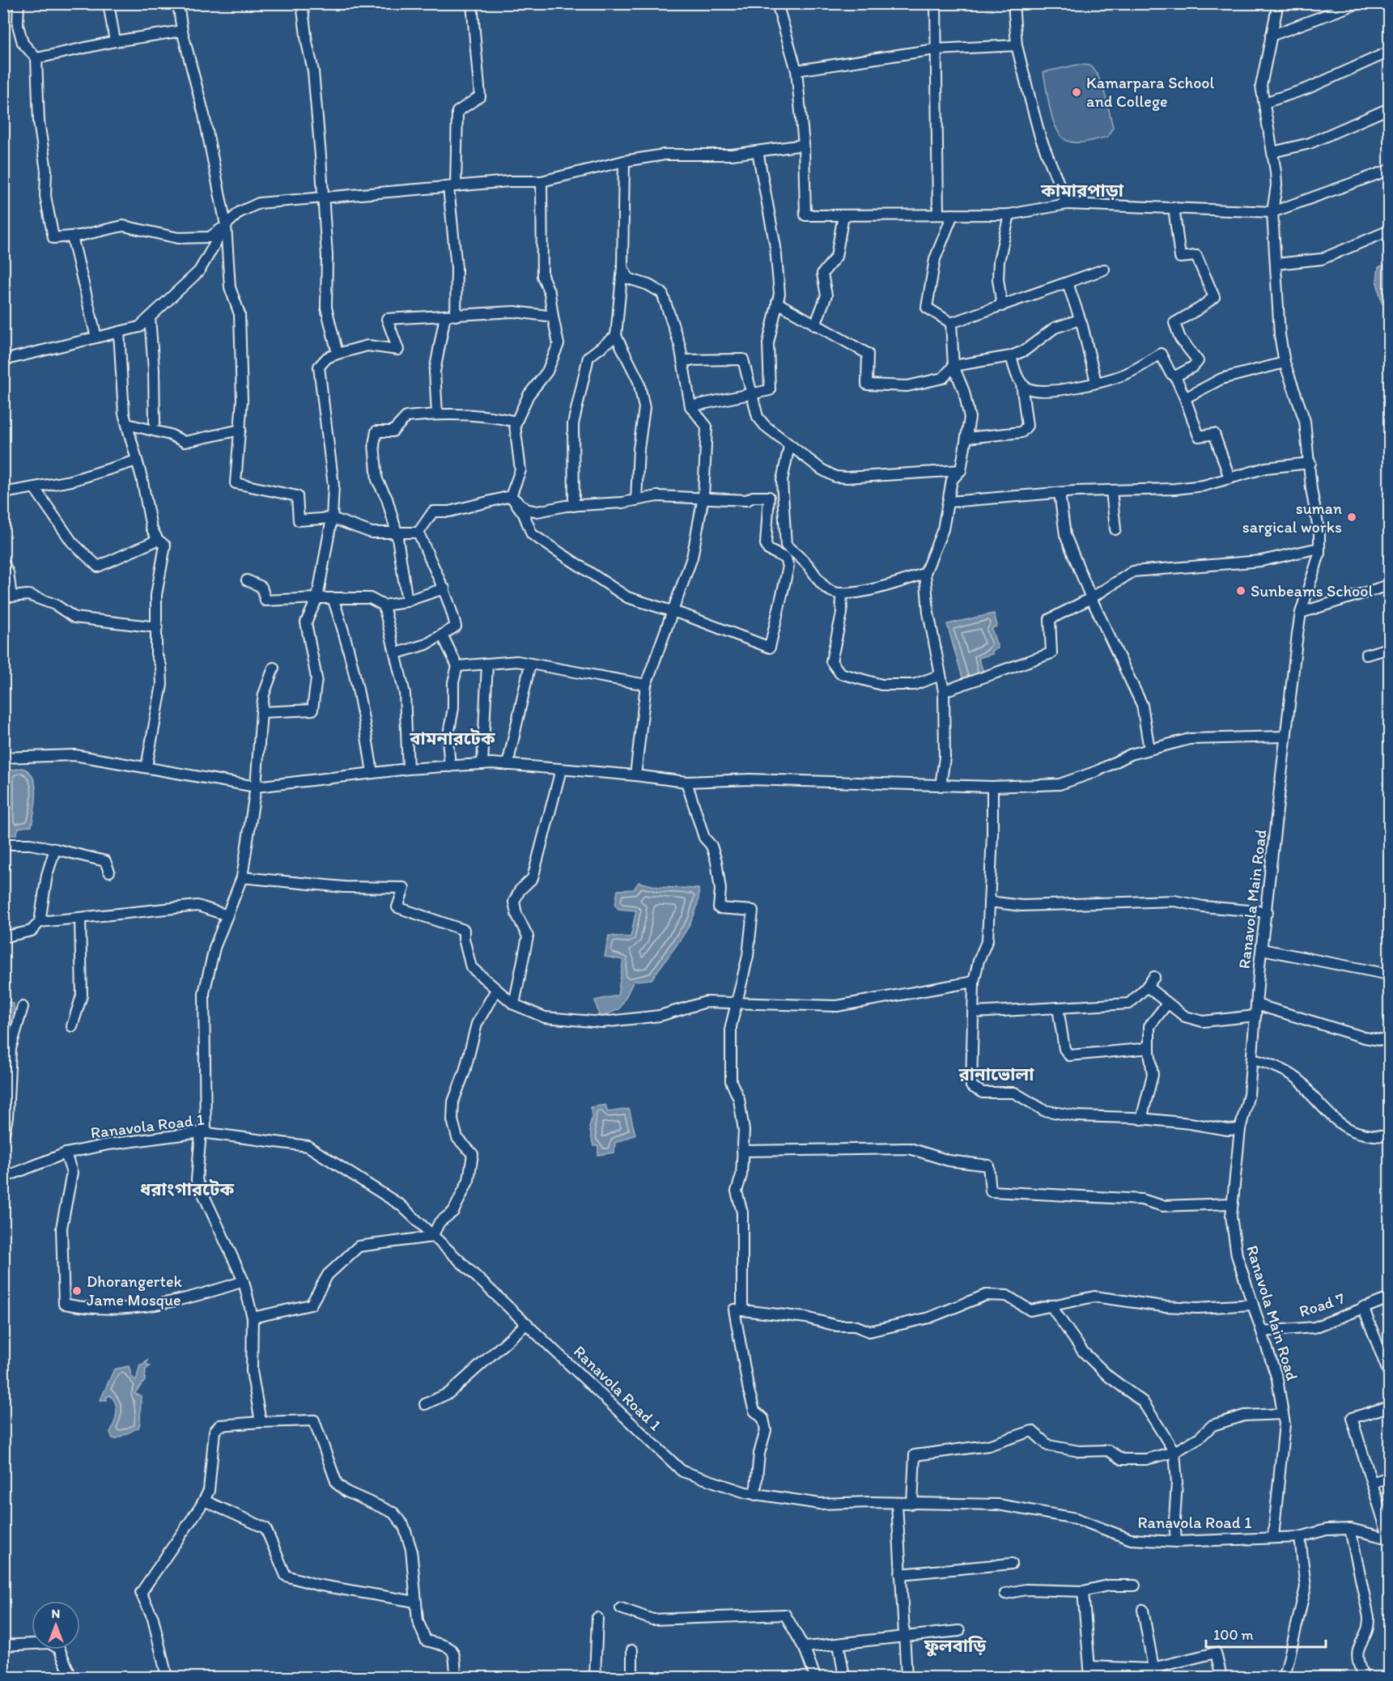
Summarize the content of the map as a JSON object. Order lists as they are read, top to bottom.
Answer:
{
  "streets": {
    "street": ["Ranavola Main Road", "Ranavola Road 1", "Road 7"]
  },
  "crossings": [
    ["Ranavola Main Road", "Ranavola Road 1"],
    ["Ranavola Main Road", "Road 7"]
  ],
  "districts": [
    "কামারপাড়া",
    "বামনারটেক",
    "রানাভোলা",
    "ধরাংগারটেক",
    "ফুলবাড়ি"
  ],
  "places": [
    "Kamarpara School and College",
    "suman sargical works",
    "Sunbeams School",
    "Dhorangertek Jame Mosque"
  ],
  "scale_bar": "100 m",
  "north": "top"
}
